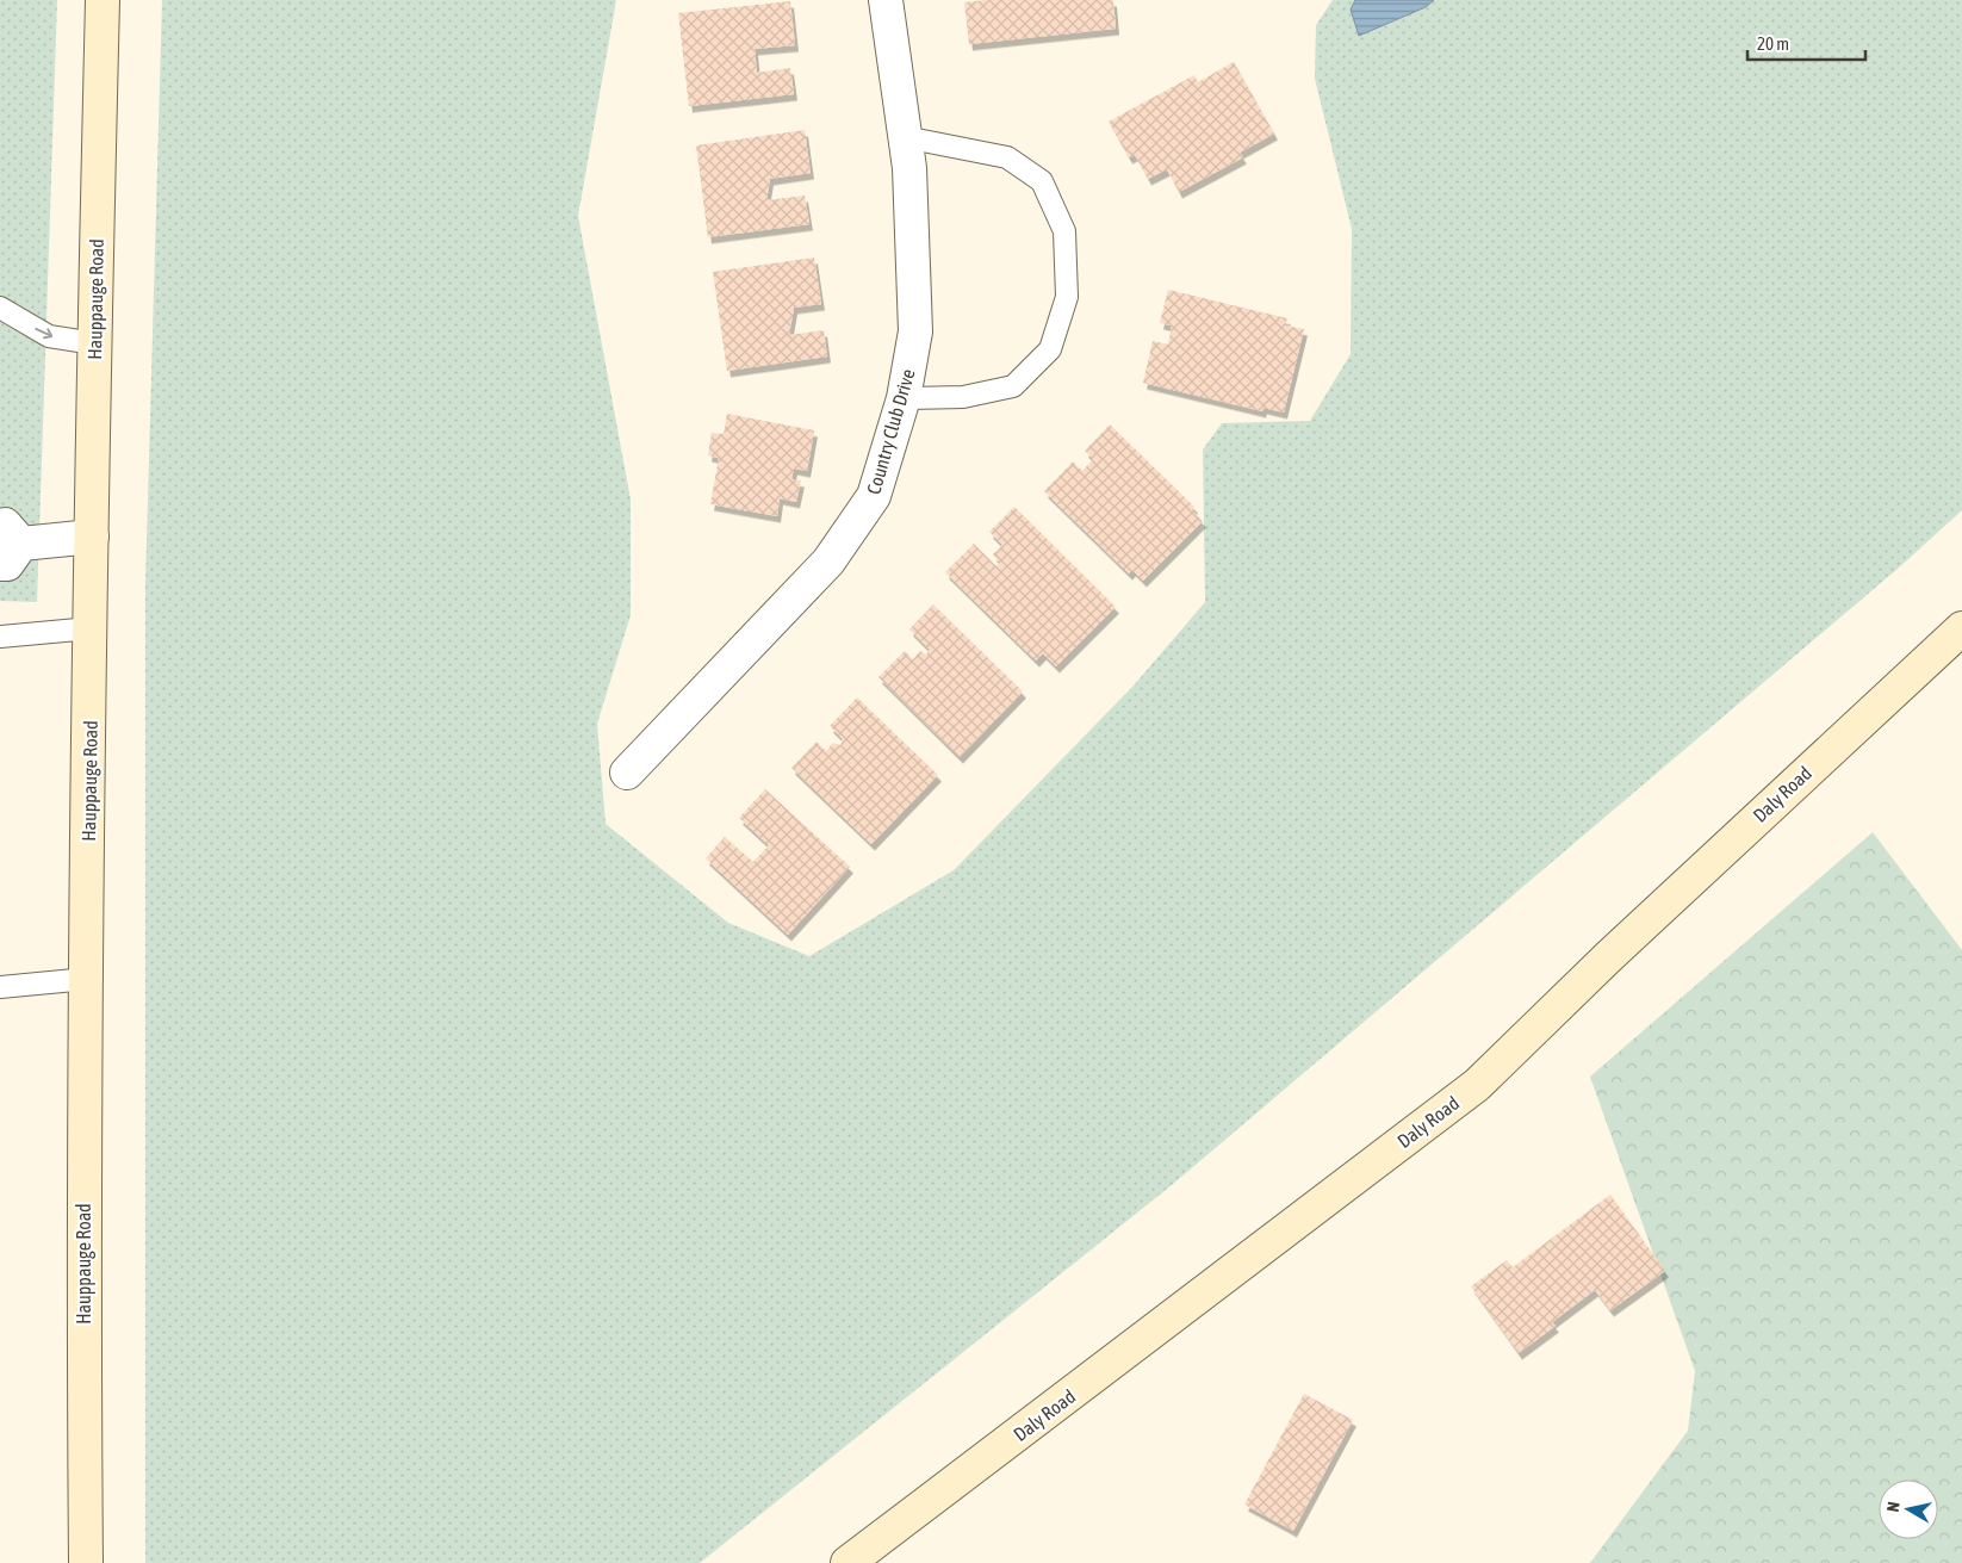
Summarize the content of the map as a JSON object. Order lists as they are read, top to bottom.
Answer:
{
  "streets": {
    "street": ["Hauppauge Road", "Country Club Drive", "Daly Road"]
  },
  "scale_bar": "20 m",
  "north": "left"
}
